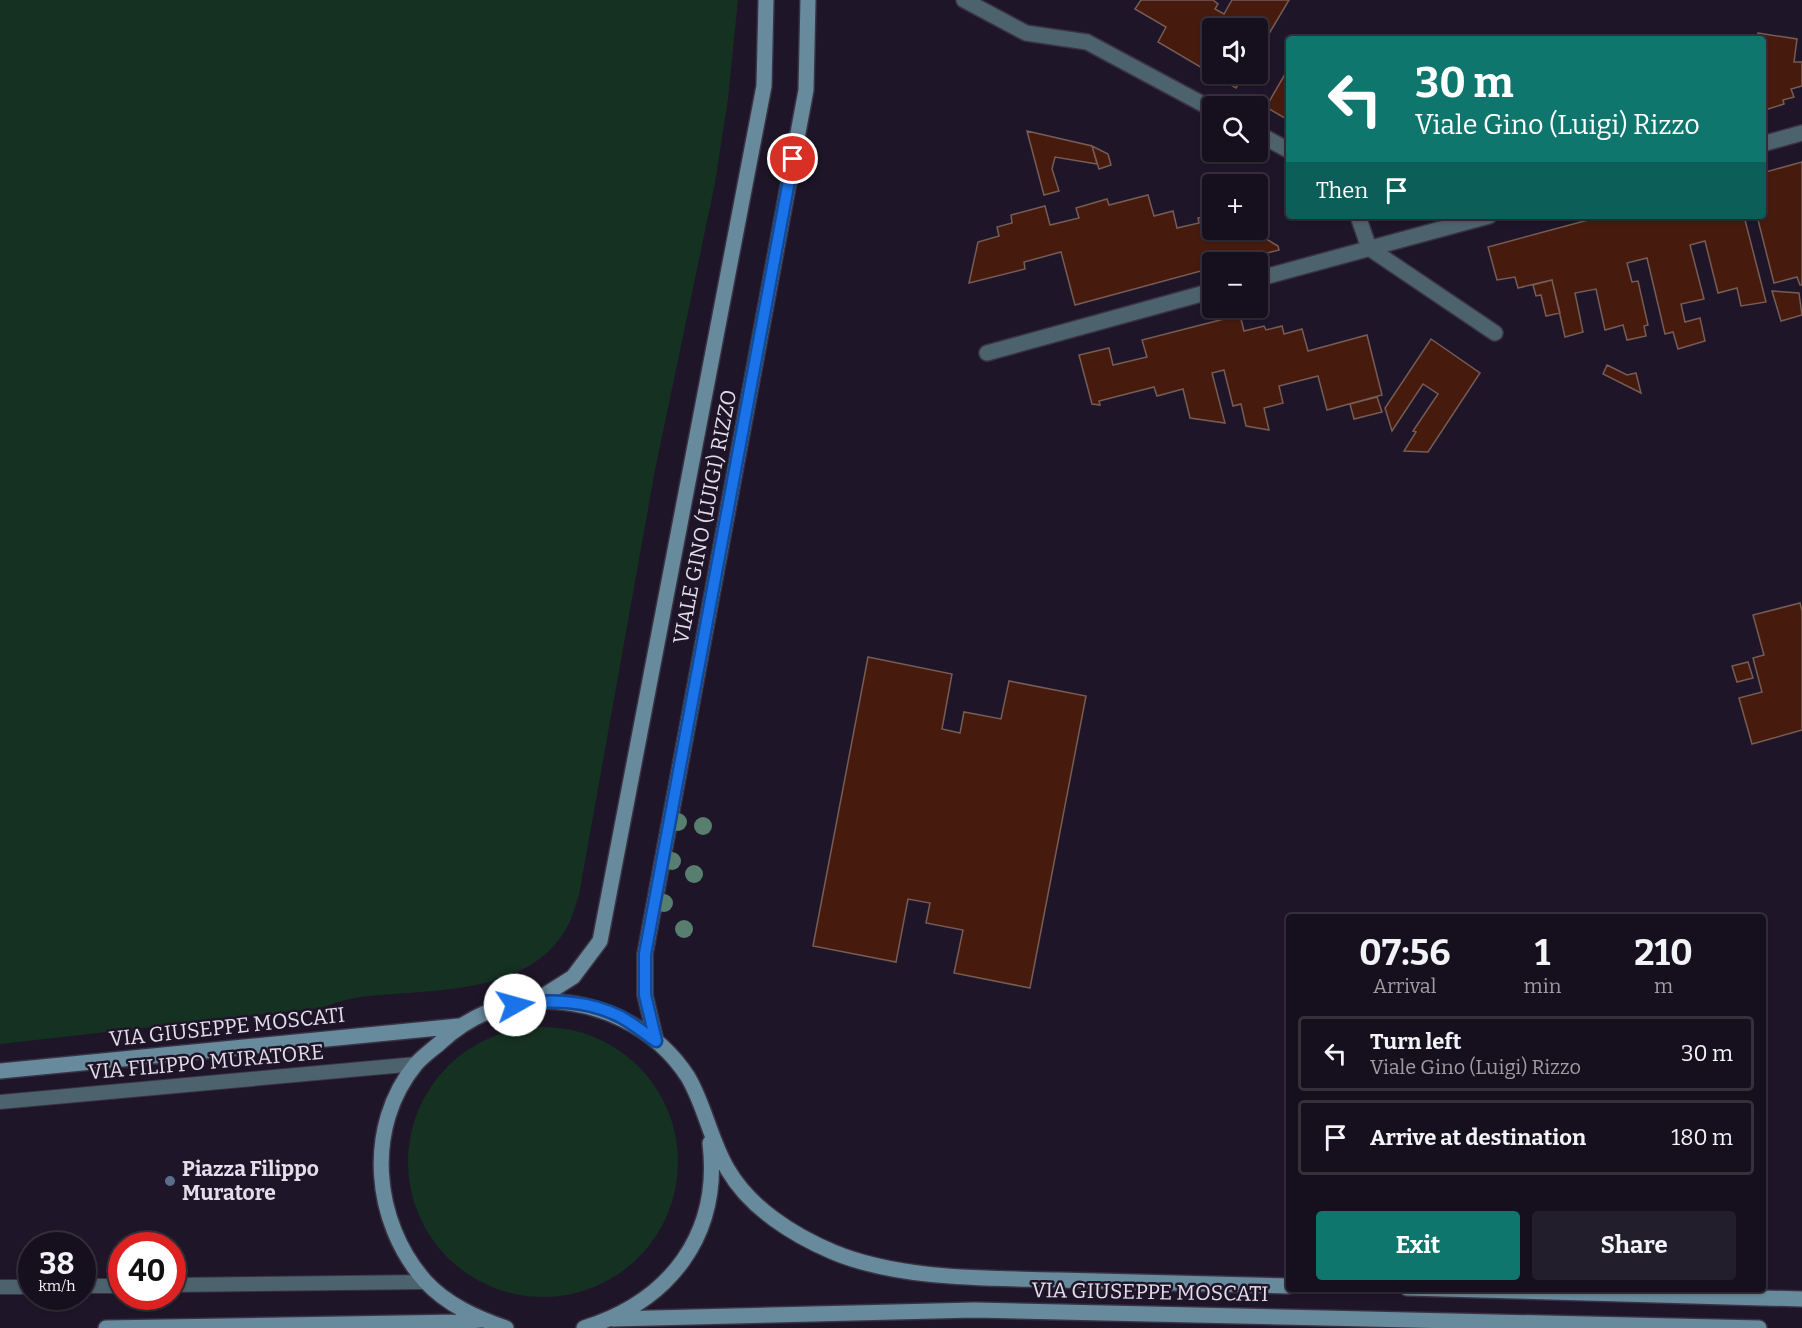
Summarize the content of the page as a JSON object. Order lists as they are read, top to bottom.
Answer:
{
  "streets": {
    "street": ["VIALE GINO (LUIGI) RIZZO", "VIA GIUSEPPE MOSCATI"],
    "lane": ["VIA FILIPPO MURATORE"]
  },
  "crossings": [
    ["VIALE GINO (LUIGI) RIZZO", "VIA GIUSEPPE MOSCATI"],
    ["VIA GIUSEPPE MOSCATI", "VIA FILIPPO MURATORE"]
  ],
  "places": ["Piazza Filippo Muratore"],
  "page": {
    "map_buttons": ["+", "−"],
    "turn": ["30 m", "Viale Gino (Luigi) Rizzo"],
    "then": "Then",
    "eta": [
      "07:56",
      "Arrival",
      "1",
      "min",
      "210",
      "m"
    ],
    "list": [
      {
        "name": "Turn left",
        "note": "Viale Gino (Luigi) Rizzo",
        "value": "30 m"
      },
      {
        "name": "Arrive at destination",
        "value": "180 m"
      }
    ],
    "buttons": ["Exit", "Share"],
    "speed": "38 km/h",
    "limit": "40"
  }
}
